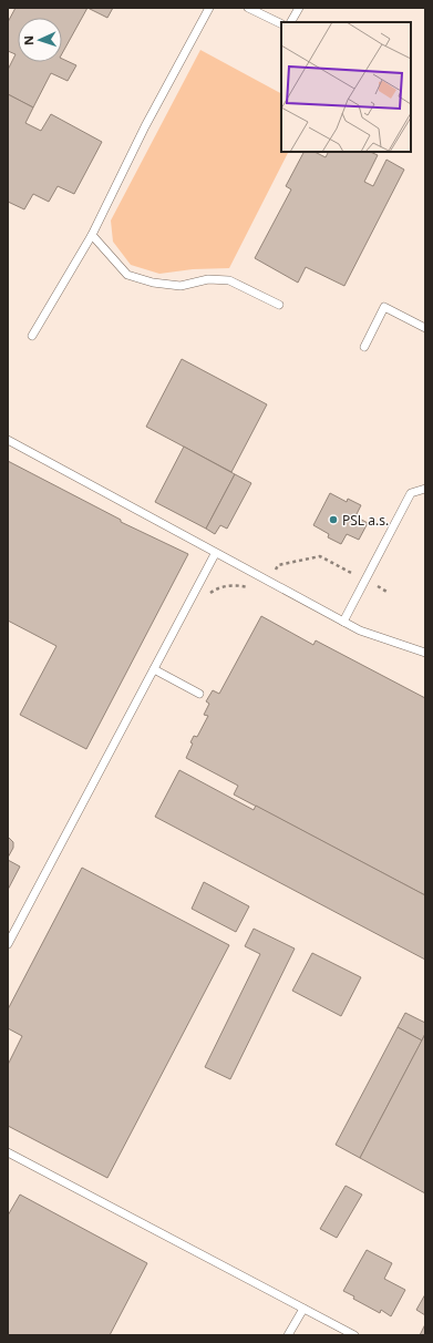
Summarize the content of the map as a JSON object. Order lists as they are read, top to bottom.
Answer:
{
  "places": ["PSL a.s."],
  "north": "left"
}
